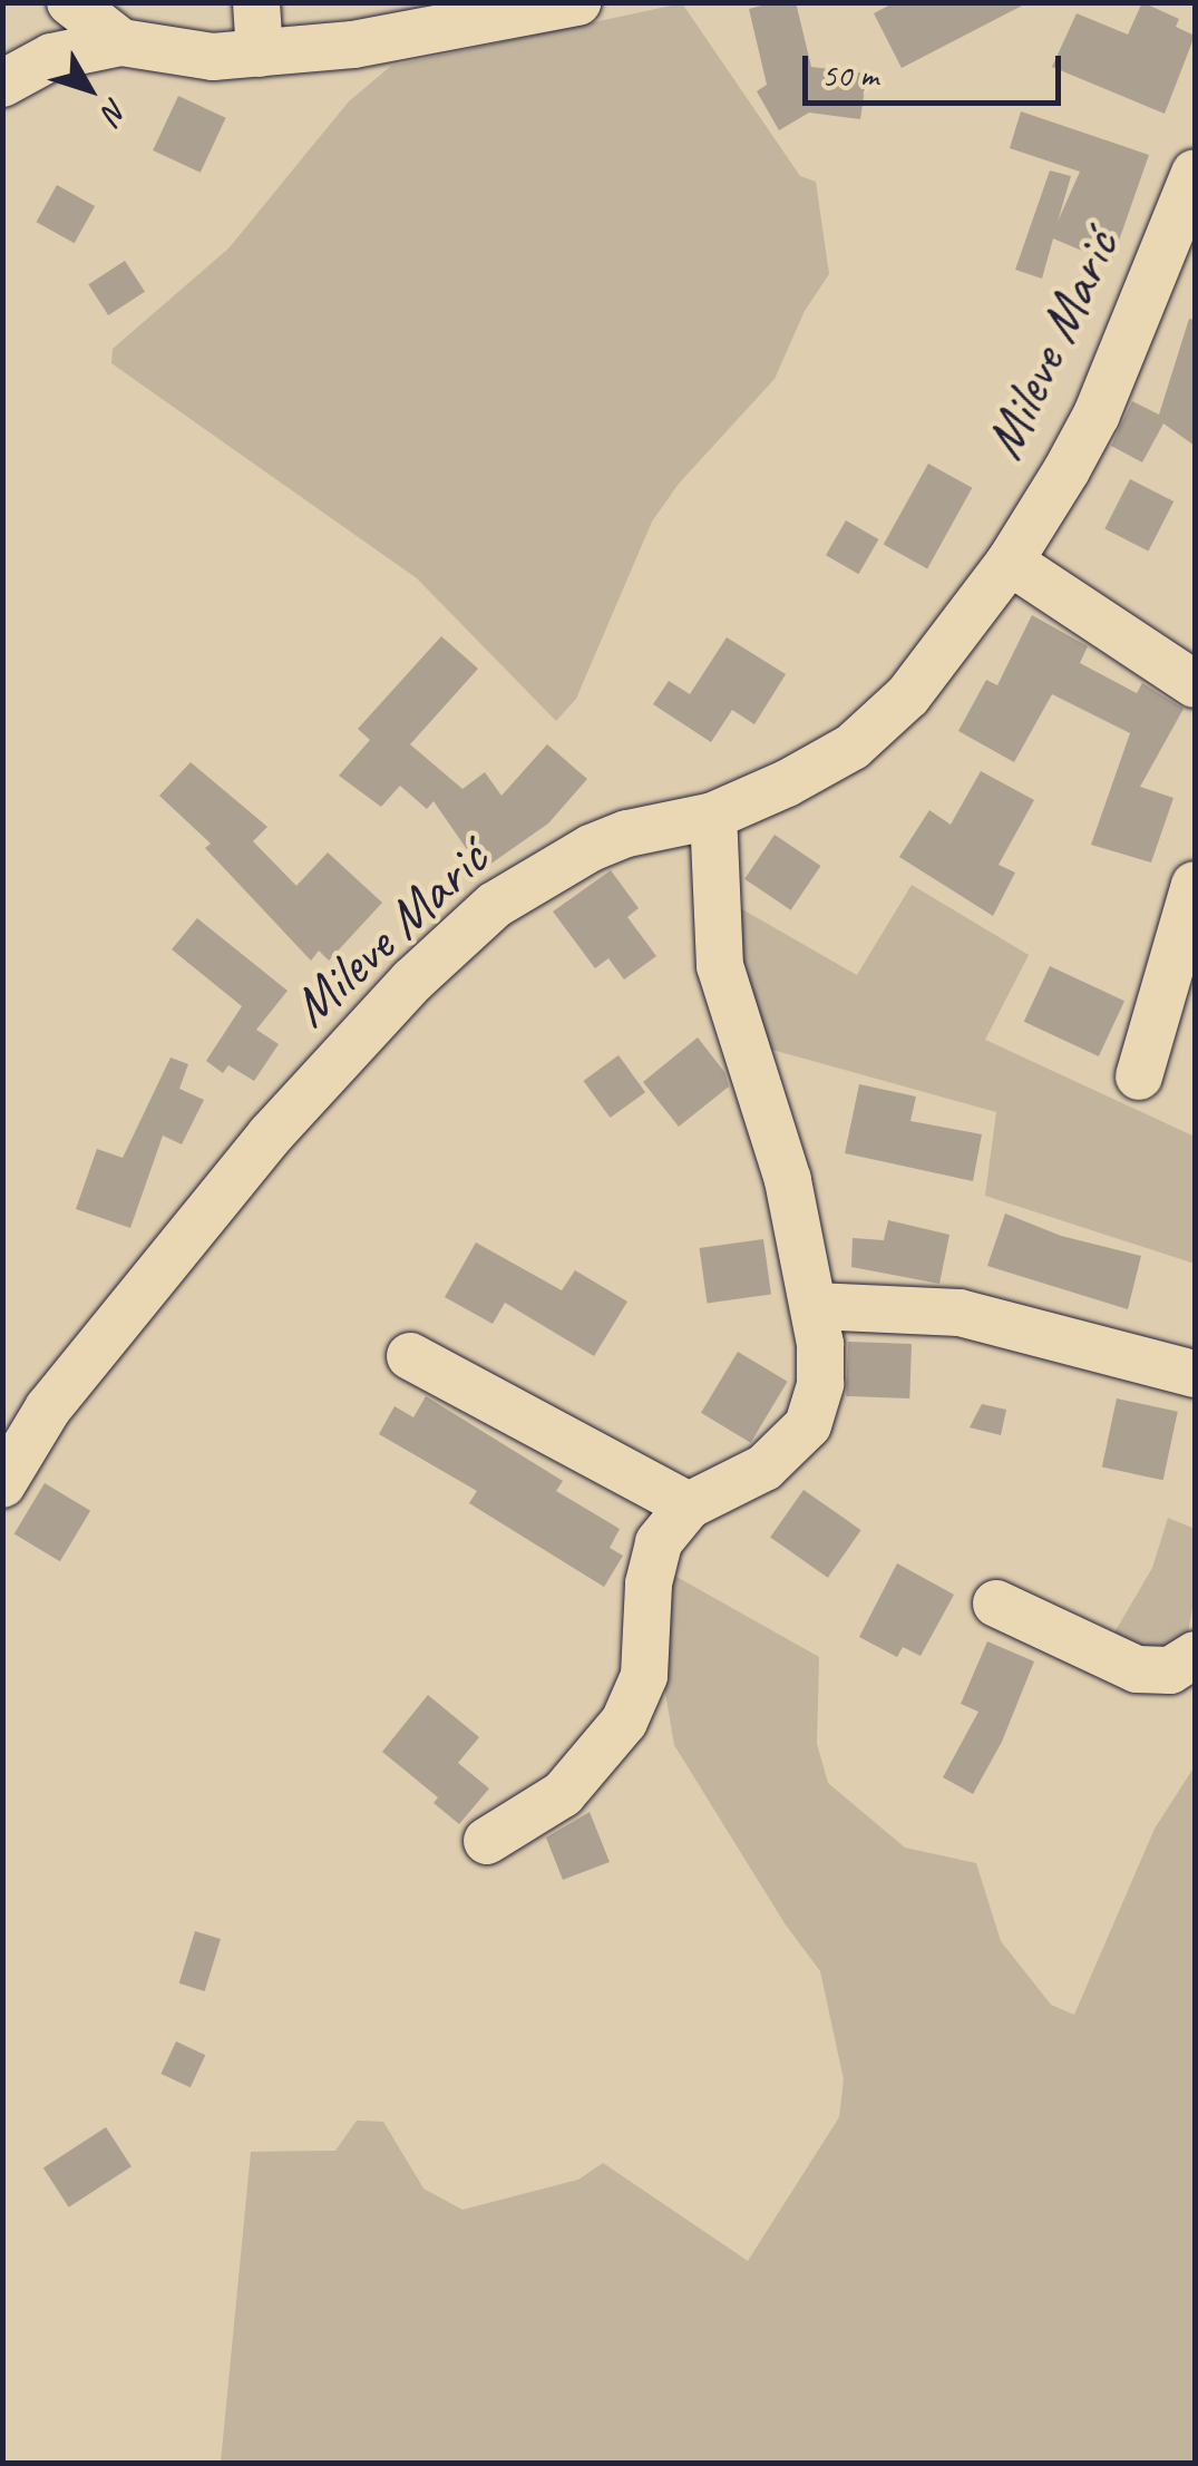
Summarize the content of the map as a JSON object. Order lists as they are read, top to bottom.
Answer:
{
  "streets": {
    "street": ["Mileve Marić"]
  },
  "scale_bar": "50 m",
  "north": "bottom right"
}
